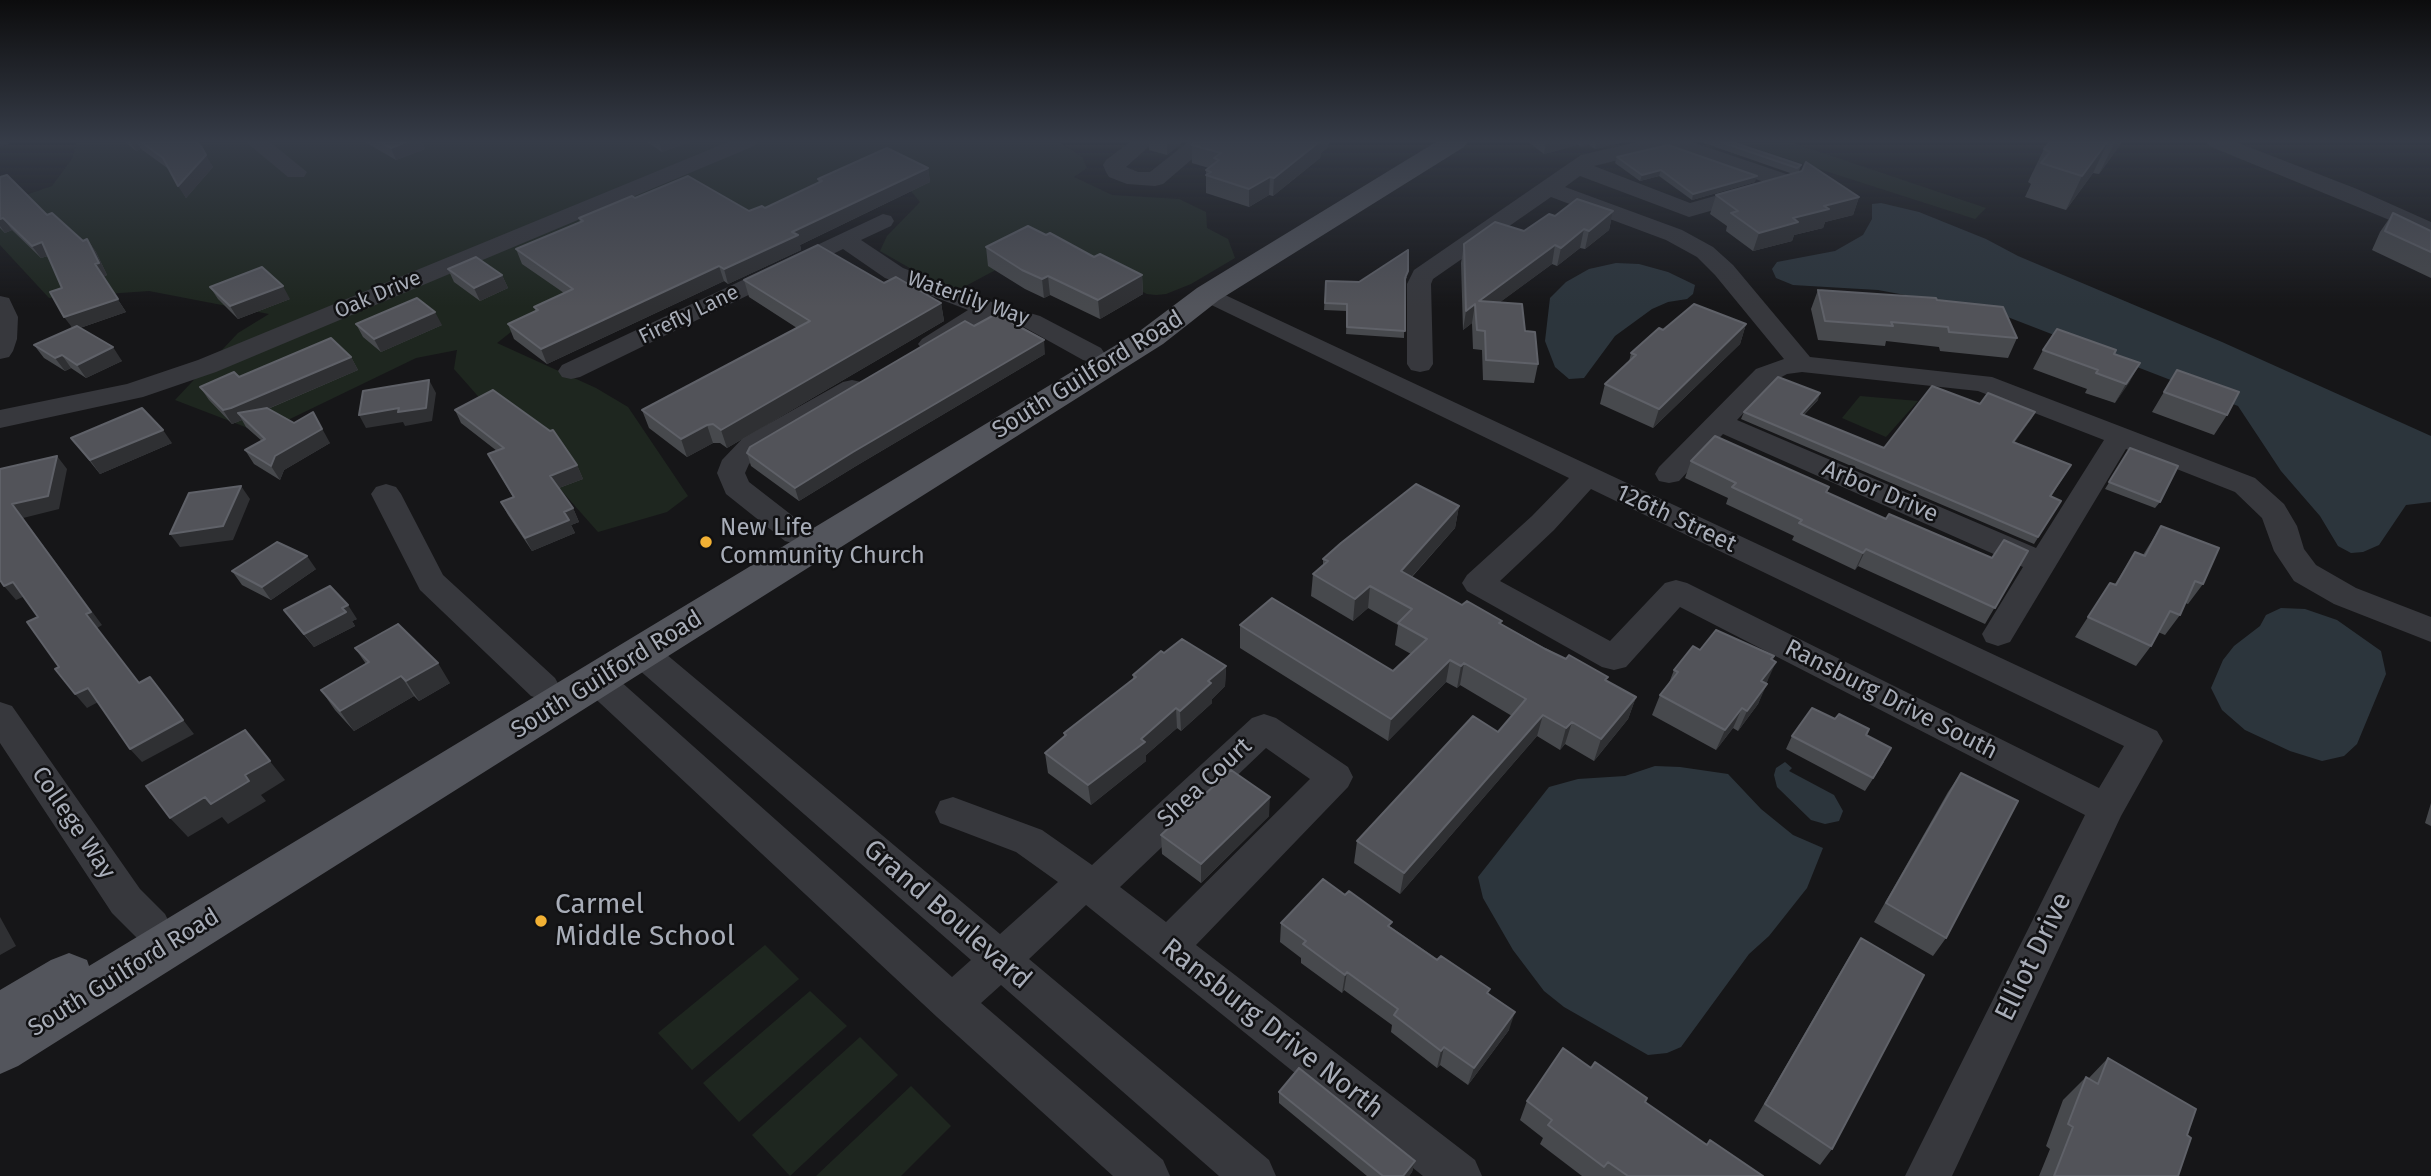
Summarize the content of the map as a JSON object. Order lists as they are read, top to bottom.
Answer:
{
  "streets": {
    "main road": ["South Guilford Road"],
    "street": [
      "Oak Drive",
      "Waterlily Way",
      "Firefly Lane",
      "Arbor Drive",
      "126th Street",
      "Ransburg Drive South",
      "Shea Court",
      "College Way",
      "Grand Boulevard",
      "Elliot Drive",
      "Ransburg Drive North"
    ]
  },
  "crossings": [
    ["Waterlily Way", "Firefly Lane"],
    ["Waterlily Way", "South Guilford Road"],
    ["South Guilford Road", "126th Street"],
    ["South Guilford Road", "College Way"],
    ["South Guilford Road", "Grand Boulevard"],
    ["126th Street", "Ransburg Drive South"],
    ["126th Street", "Elliot Drive"],
    ["Ransburg Drive South", "Elliot Drive"],
    ["Shea Court", "Ransburg Drive North"]
  ],
  "places": ["New Life Community Church", "Carmel Middle School"]
}
